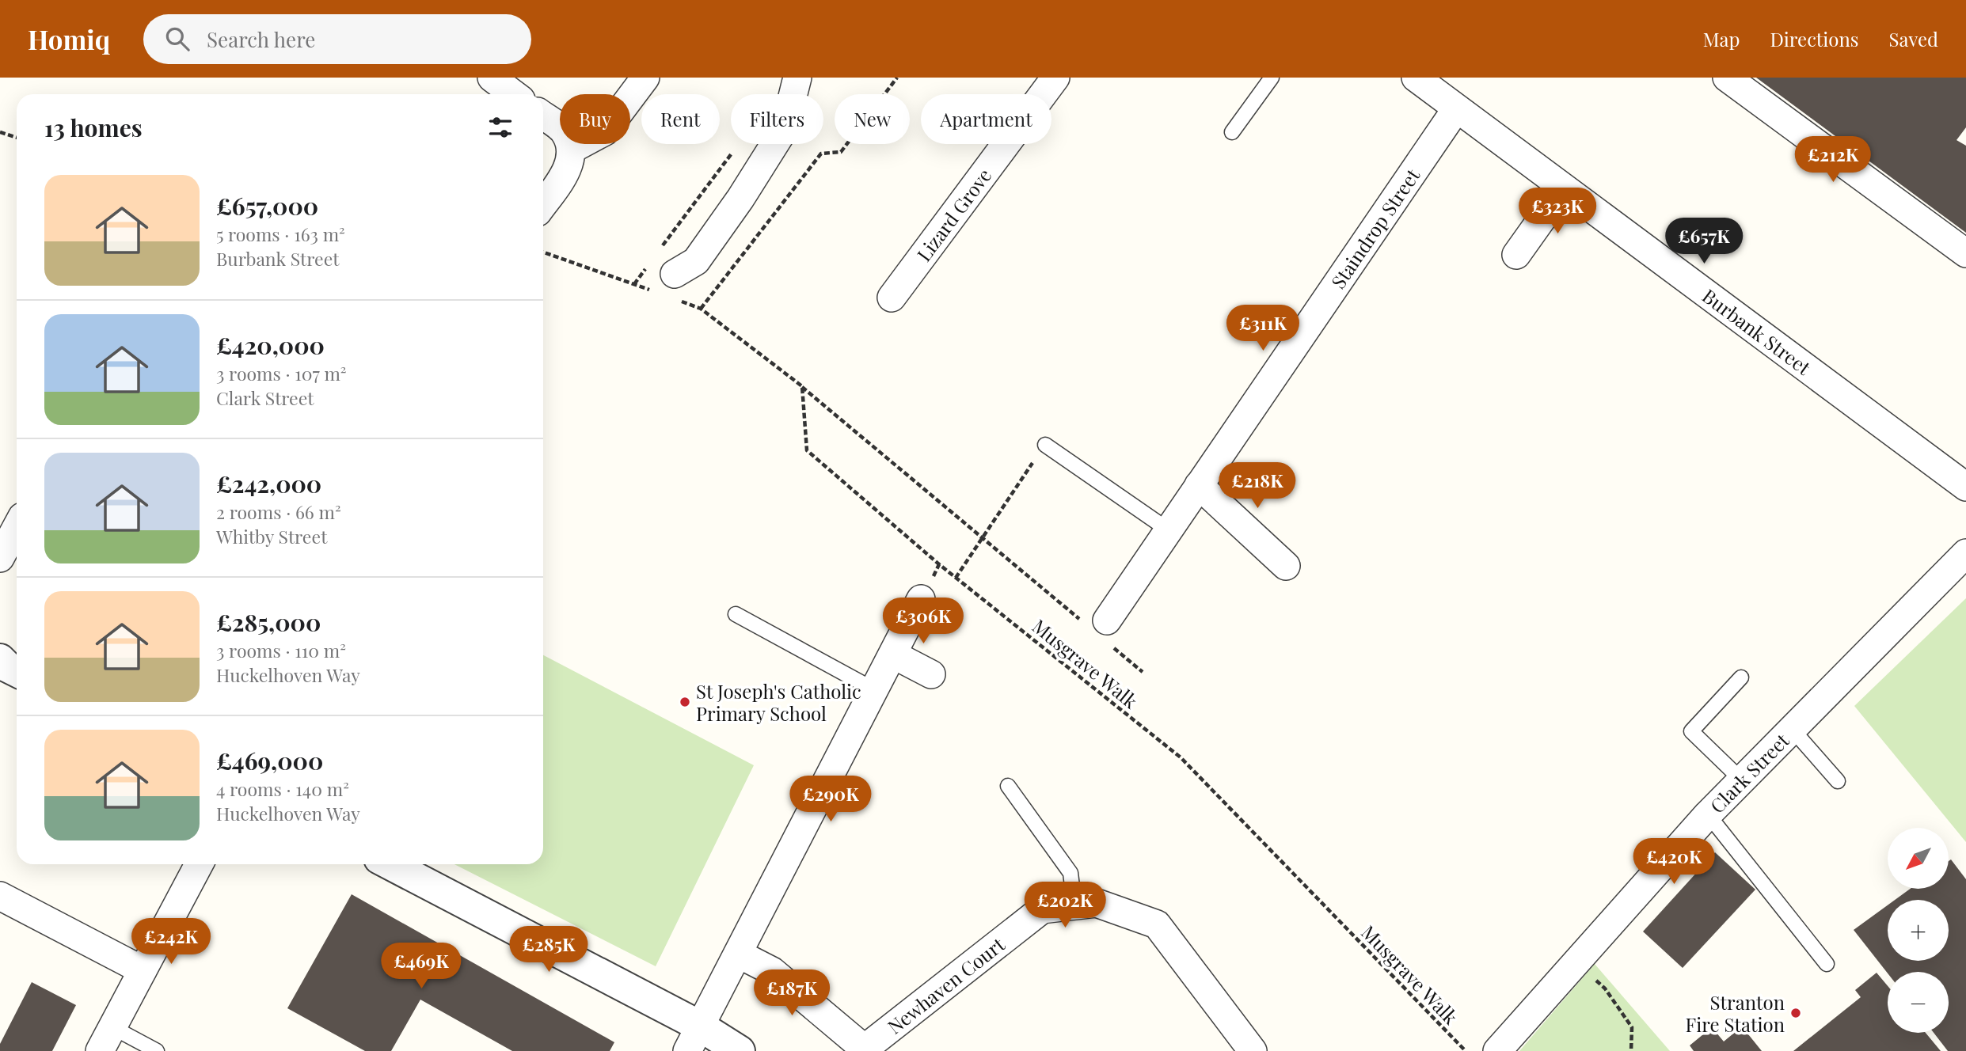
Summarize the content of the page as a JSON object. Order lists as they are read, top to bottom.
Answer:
{
  "streets": {
    "street": [
      "Lizard Grove",
      "Staindrop Street",
      "Burbank Street",
      "Clark Street",
      "Newhaven Court"
    ],
    "path": ["Musgrave Walk"]
  },
  "crossings": [
    ["Staindrop Street", "Burbank Street"]
  ],
  "places": ["St Joseph's Catholic Primary School", "Stranton Fire Station"],
  "north": "bottom left",
  "page": {
    "header": "Homiq",
    "search": "Search here",
    "nav": ["Map", "Directions", "Saved"],
    "chip": [
      "Buy",
      "Rent",
      "Filters",
      "New",
      "Apartment"
    ],
    "heading": "13 homes",
    "price": [
      "£212K",
      "£323K",
      "£657K",
      "£311K",
      "£218K",
      "£306K",
      "£290K",
      "£420K",
      "£202K",
      "£242K",
      "£285K",
      "£469K",
      "£187K"
    ],
    "list": [
      {
        "name": "£657,000",
        "note": "5 rooms · 163 m² · Burbank Street"
      },
      {
        "name": "£420,000",
        "note": "3 rooms · 107 m² · Clark Street"
      },
      {
        "name": "£242,000",
        "note": "2 rooms · 66 m² · Whitby Street"
      },
      {
        "name": "£285,000",
        "note": "3 rooms · 110 m² · Huckelhoven Way"
      },
      {
        "name": "£469,000",
        "note": "4 rooms · 140 m² · Huckelhoven Way"
      }
    ],
    "map_buttons": ["+", "−"]
  }
}
